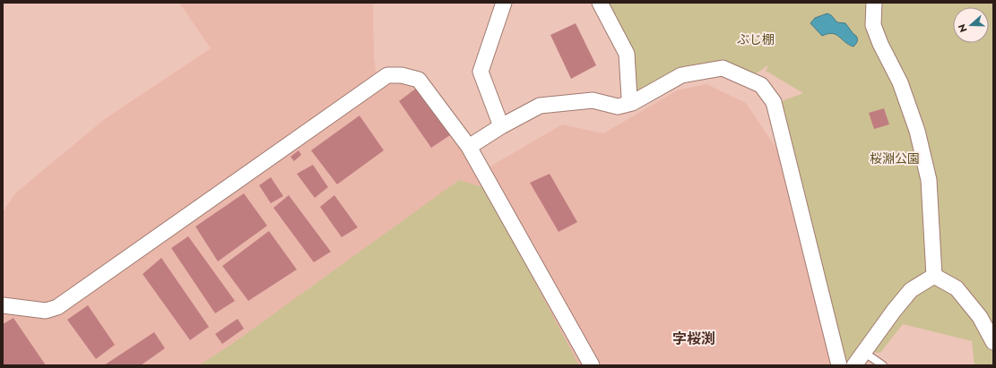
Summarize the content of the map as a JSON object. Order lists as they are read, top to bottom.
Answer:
{
  "districts": ["字桜渕"],
  "parks": ["ぶじ棚", "桜淵公園"],
  "north": "left"
}
